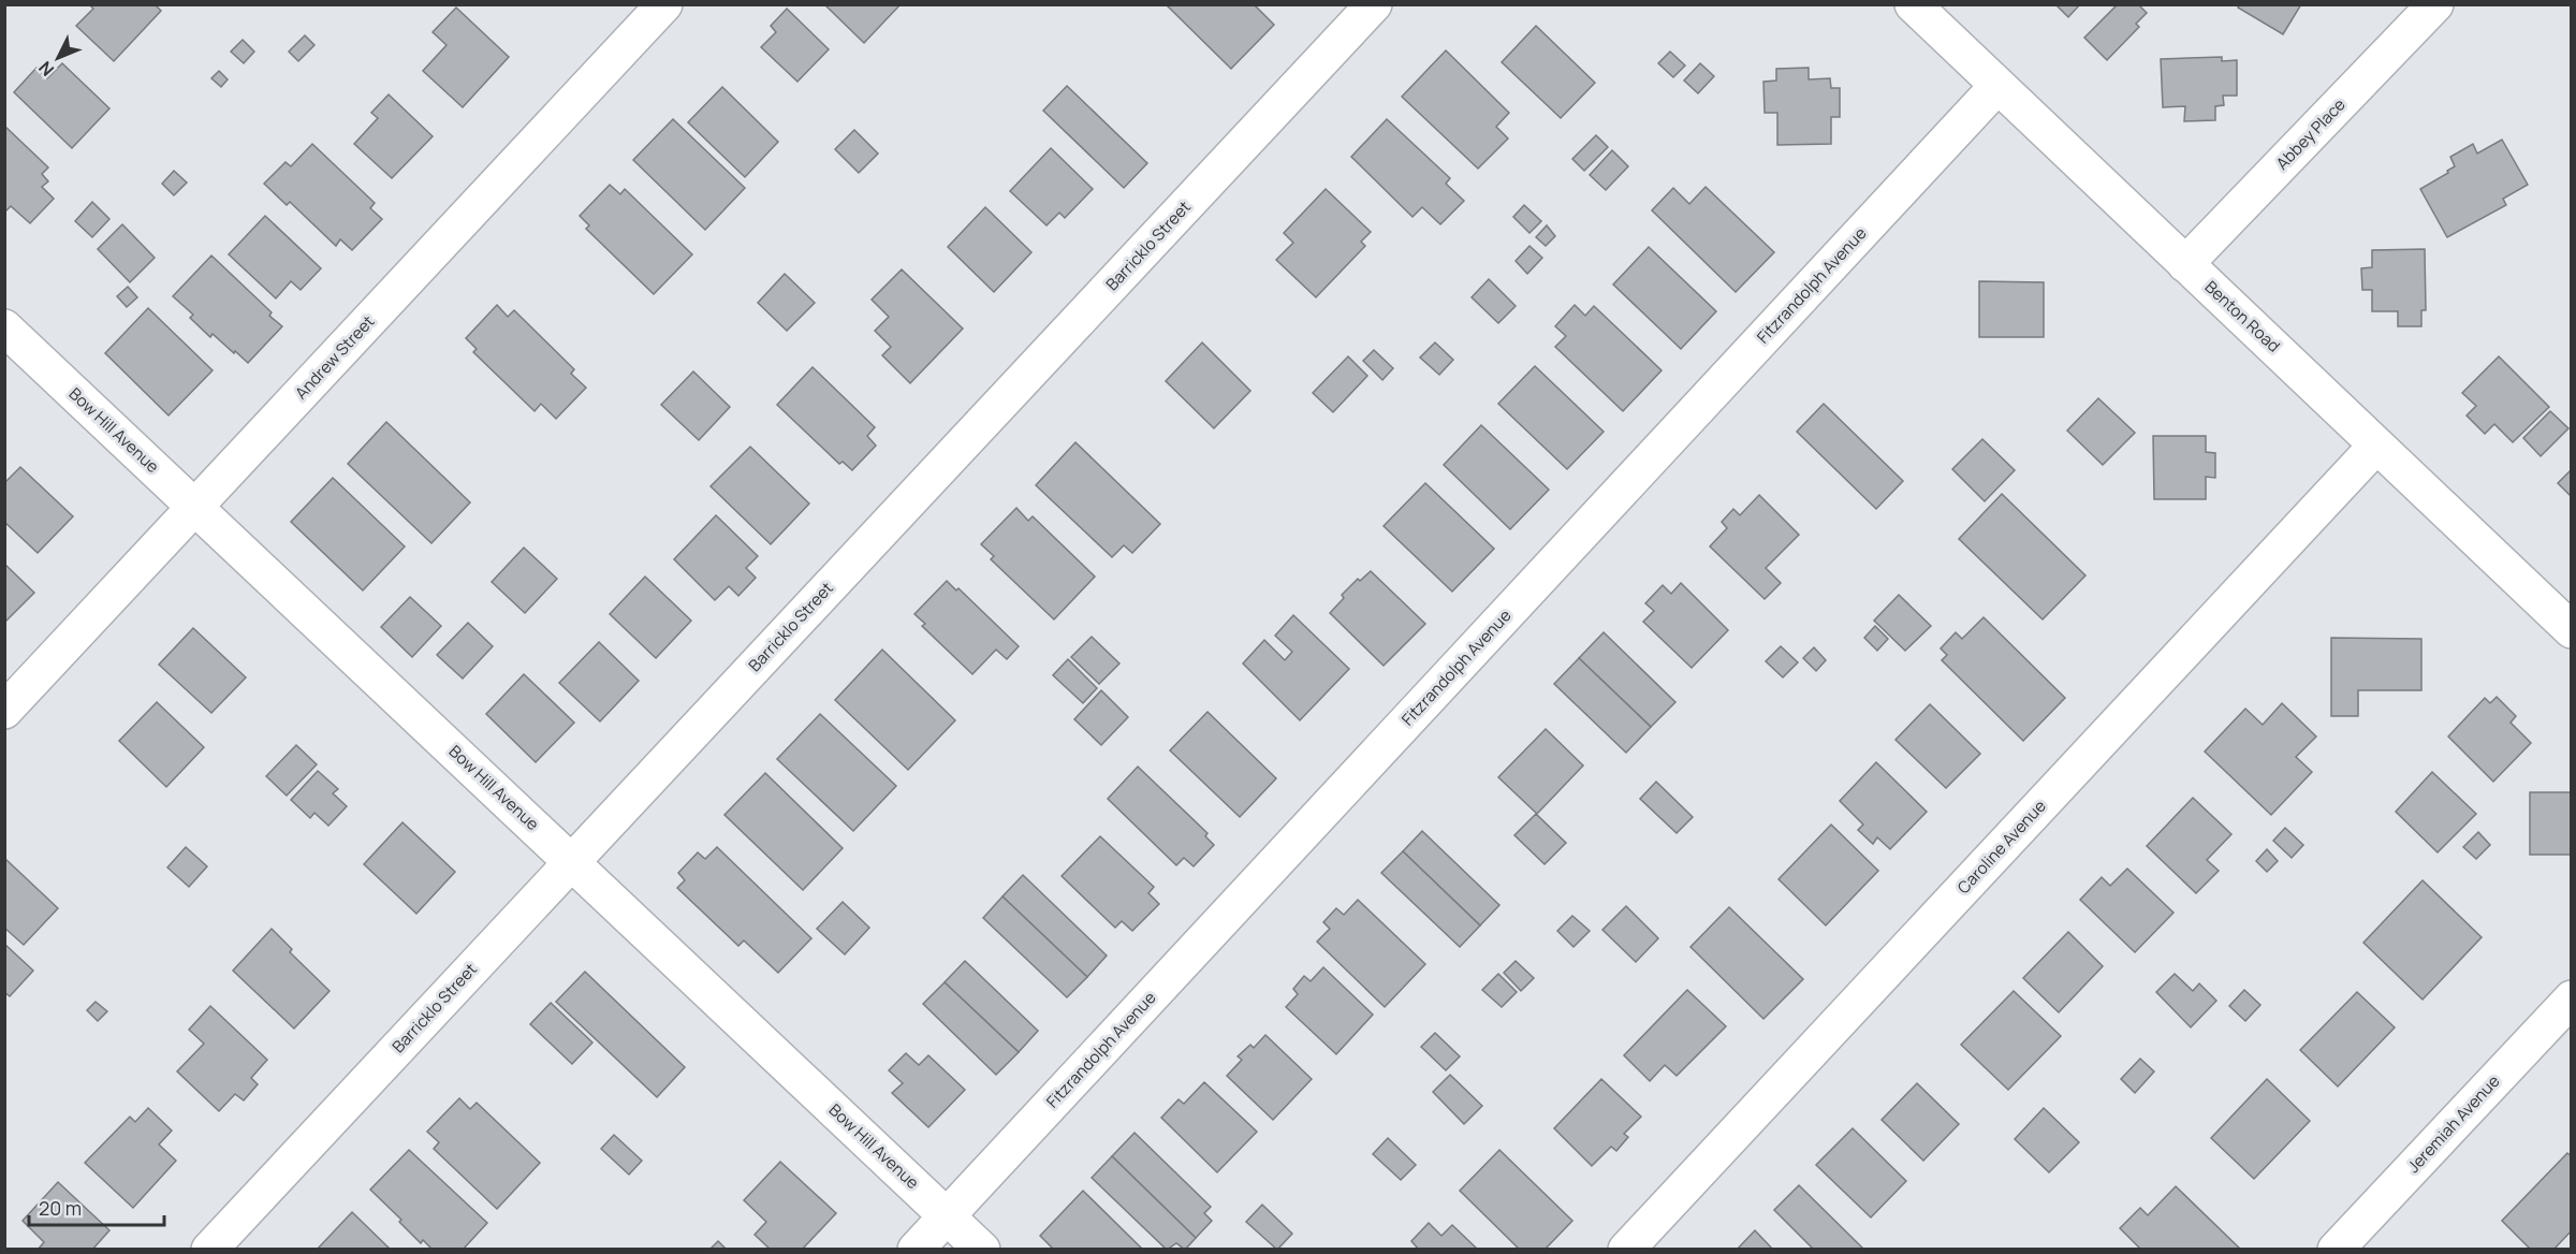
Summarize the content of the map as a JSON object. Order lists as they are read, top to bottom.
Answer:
{
  "streets": {
    "street": [
      "Abbey Place",
      "Barricklo Street",
      "Fitzrandolph Avenue",
      "Benton Road",
      "Andrew Street",
      "Bow Hill Avenue",
      "Caroline Avenue",
      "Jeremiah Avenue"
    ]
  },
  "crossings": [
    ["Abbey Place", "Benton Road"],
    ["Barricklo Street", "Bow Hill Avenue"],
    ["Fitzrandolph Avenue", "Benton Road"],
    ["Fitzrandolph Avenue", "Bow Hill Avenue"],
    ["Benton Road", "Caroline Avenue"],
    ["Andrew Street", "Bow Hill Avenue"]
  ],
  "scale_bar": "20 m",
  "north": "bottom left"
}
